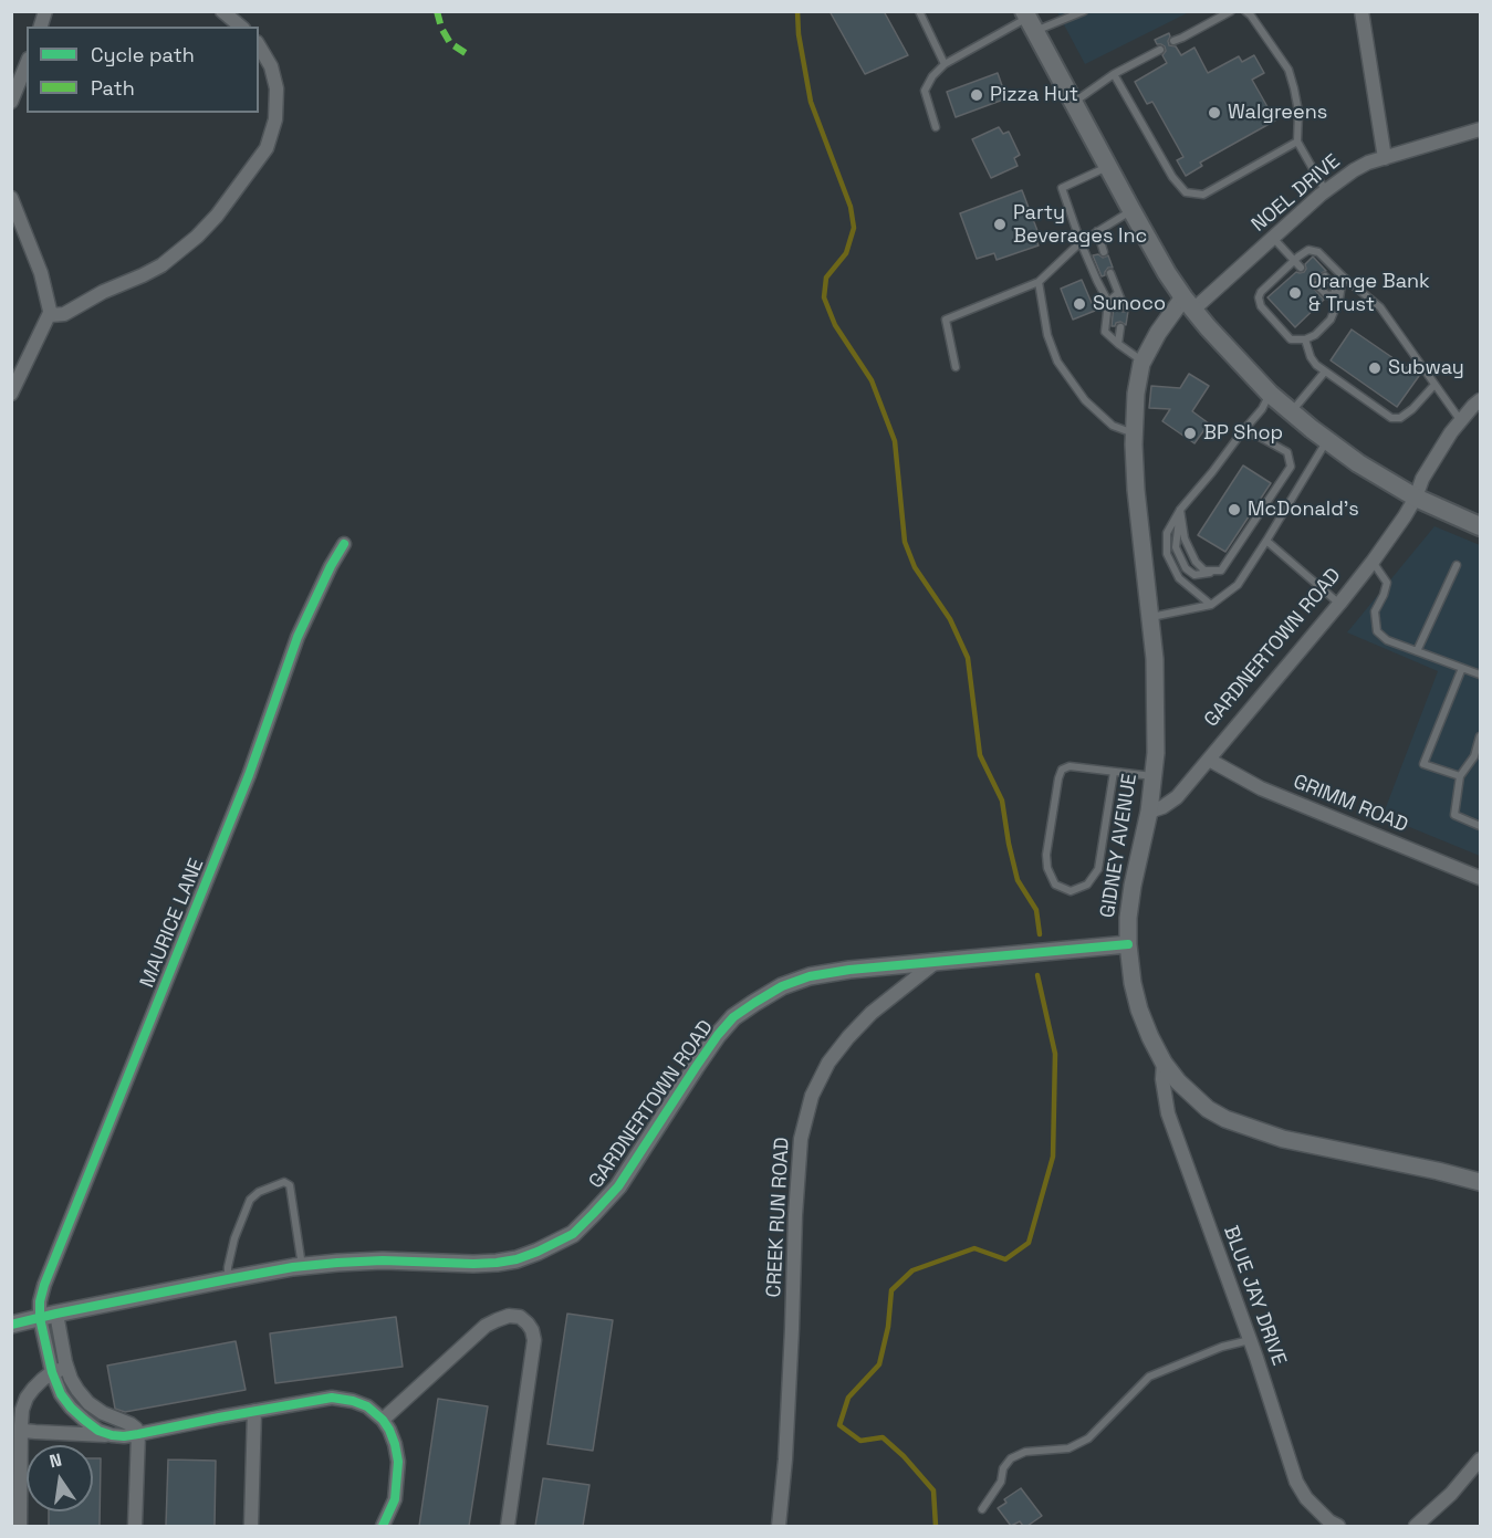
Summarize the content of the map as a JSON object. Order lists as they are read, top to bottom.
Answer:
{
  "streets": {
    "street": [
      "NOEL DRIVE",
      "GARDNERTOWN ROAD",
      "GRIMM ROAD",
      "GIDNEY AVENUE",
      "MAURICE LANE",
      "CREEK RUN ROAD",
      "BLUE JAY DRIVE"
    ]
  },
  "crossings": [
    ["NOEL DRIVE", "GIDNEY AVENUE"],
    ["GARDNERTOWN ROAD", "GRIMM ROAD"],
    ["GARDNERTOWN ROAD", "GIDNEY AVENUE"],
    ["GARDNERTOWN ROAD", "MAURICE LANE"],
    ["GARDNERTOWN ROAD", "CREEK RUN ROAD"],
    ["GIDNEY AVENUE", "BLUE JAY DRIVE"]
  ],
  "places": [
    "Pizza Hut",
    "Walgreens",
    "Party Beverages Inc",
    "Orange Bank & Trust",
    "Sunoco",
    "Subway",
    "BP Shop",
    "McDonald's"
  ],
  "legend": ["Cycle path", "Path"],
  "north": "top"
}
